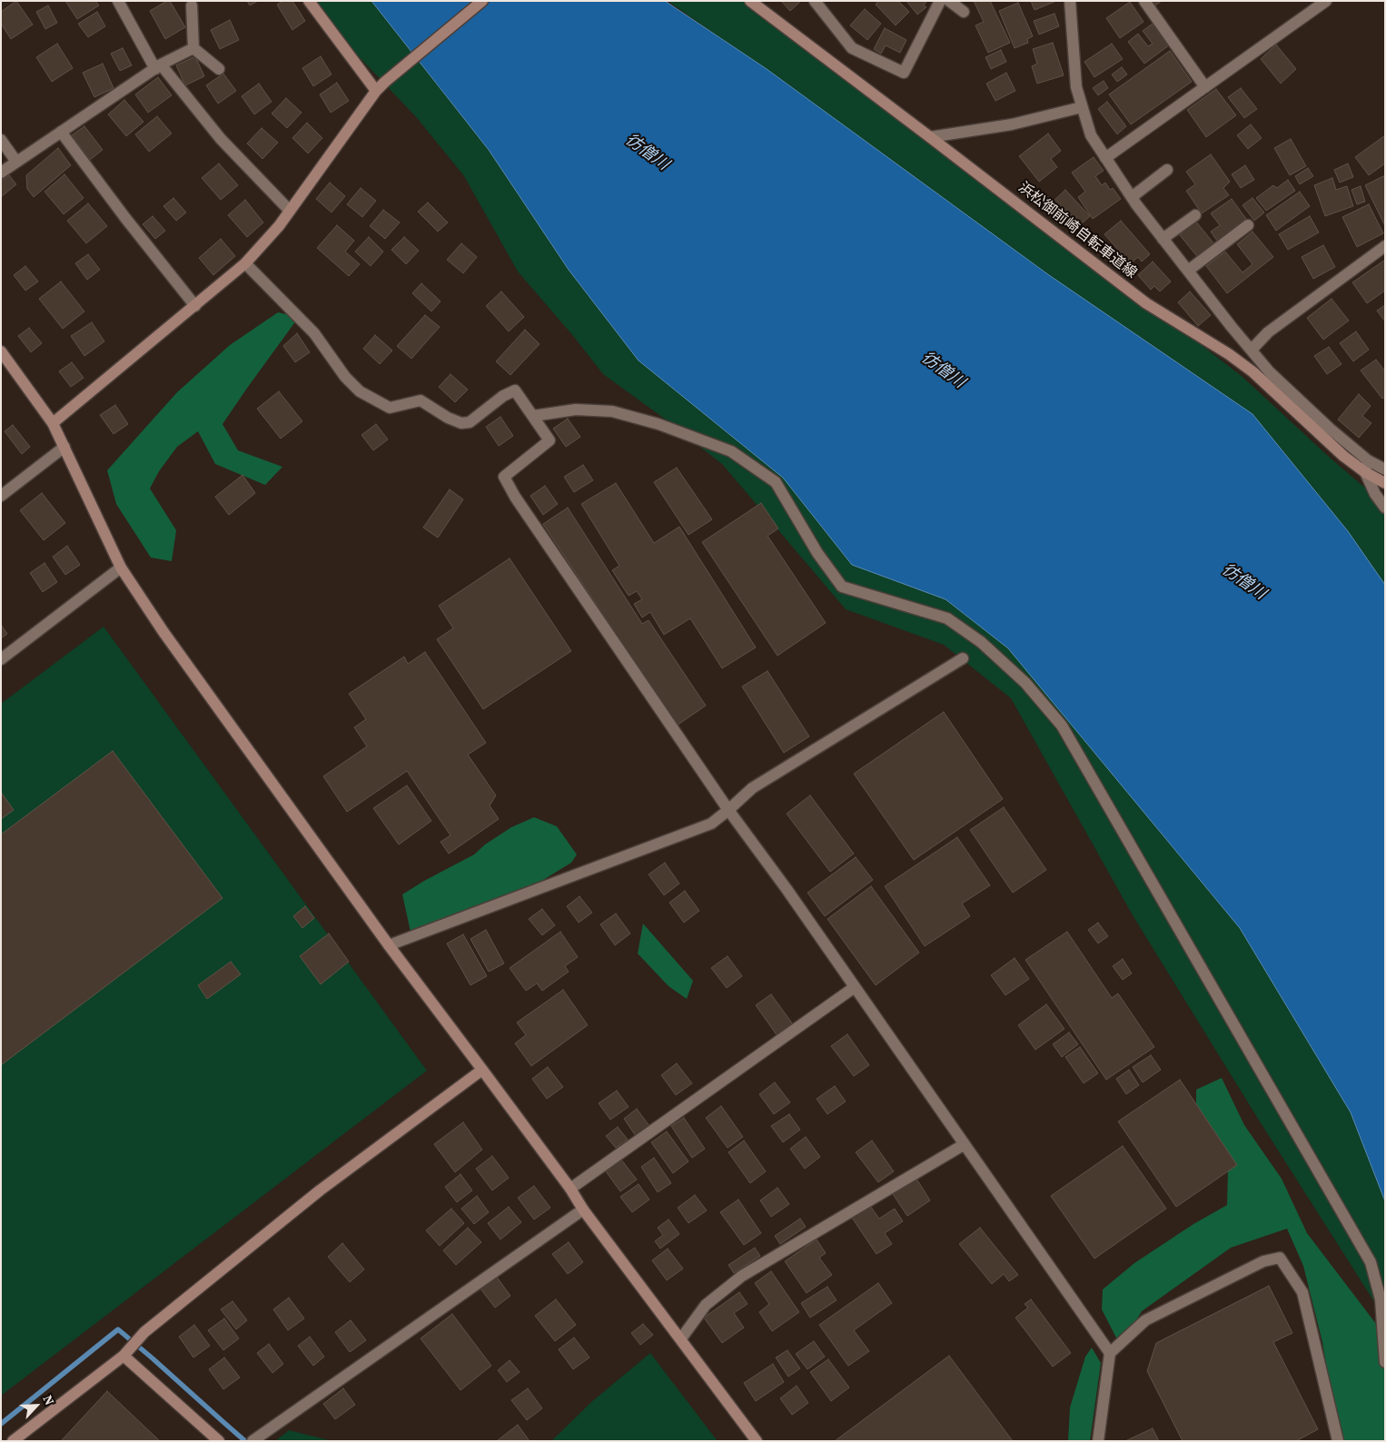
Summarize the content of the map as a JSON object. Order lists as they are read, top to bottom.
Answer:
{
  "streets": {
    "street": ["浜松御前崎自転車道線"]
  },
  "water": ["彷僧川"],
  "north": "top right"
}
